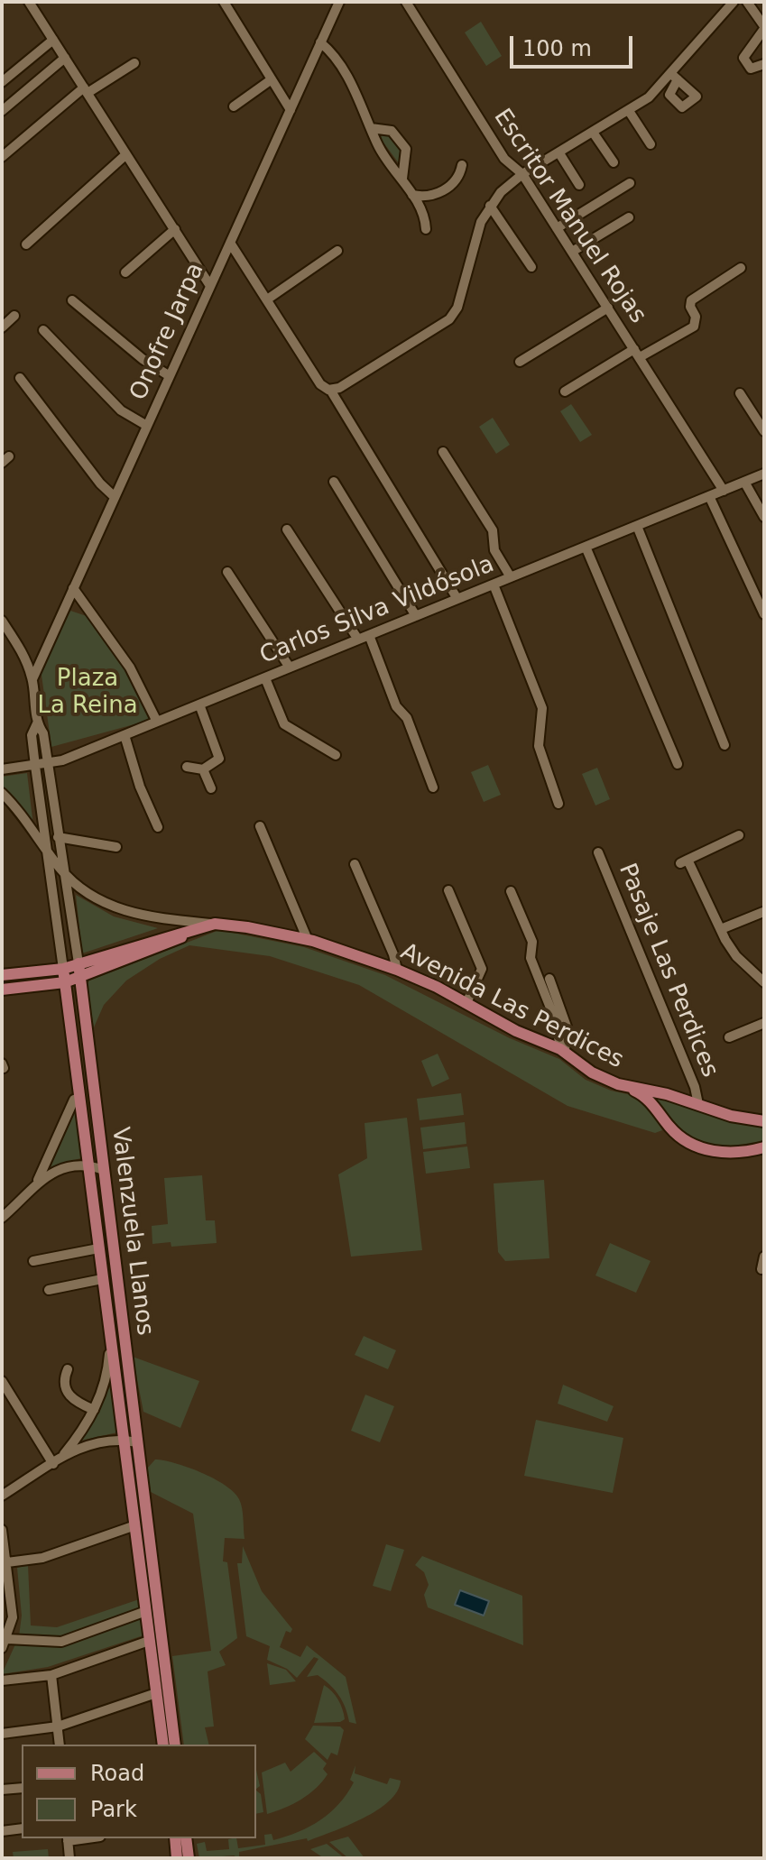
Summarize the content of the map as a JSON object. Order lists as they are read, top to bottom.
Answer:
{
  "streets": {
    "main road": ["Avenida Las Perdices", "Valenzuela Llanos"],
    "street": [
      "Escritor Manuel Rojas",
      "Onofre Jarpa",
      "Carlos Silva Vildósola",
      "Pasaje Las Perdices"
    ]
  },
  "crossings": [
    ["Escritor Manuel Rojas", "Carlos Silva Vildósola"],
    ["Onofre Jarpa", "Valenzuela Llanos"],
    ["Carlos Silva Vildósola", "Valenzuela Llanos"],
    ["Pasaje Las Perdices", "Avenida Las Perdices"],
    ["Avenida Las Perdices", "Valenzuela Llanos"]
  ],
  "parks": ["Plaza La Reina"],
  "legend": ["Road", "Park"],
  "scale_bar": "100 m"
}
